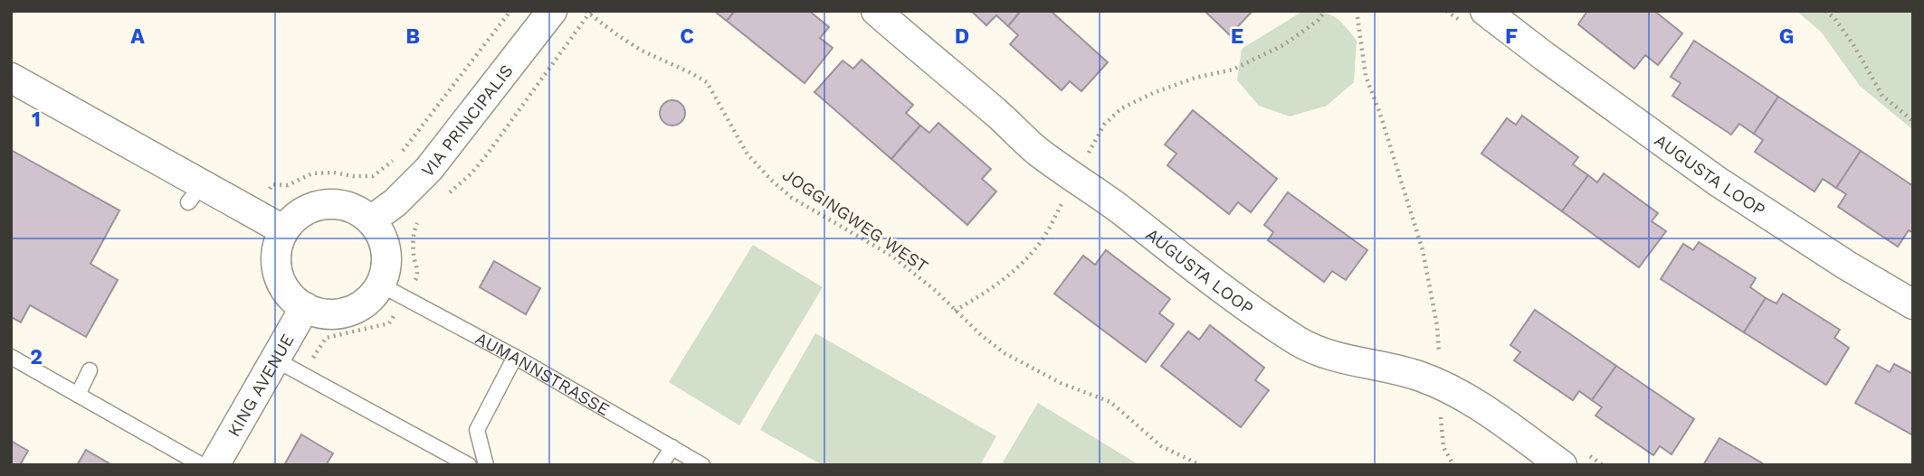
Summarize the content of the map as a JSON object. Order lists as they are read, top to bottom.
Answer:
{
  "streets": {
    "street": ["VIA PRINCIPALIS", "AUGUSTA LOOP", "KING AVENUE"],
    "lane": ["AUMANNSTRASSE"],
    "path": ["JOGGINGWEG WEST"]
  },
  "crossings": [
    ["VIA PRINCIPALIS", "AUMANNSTRASSE"],
    ["VIA PRINCIPALIS", "KING AVENUE"],
    ["AUMANNSTRASSE", "KING AVENUE"]
  ],
  "grid": {
    "columns": [
      "A",
      "B",
      "C",
      "D",
      "E",
      "F",
      "G"
    ],
    "rows": ["1", "2"]
  }
}
